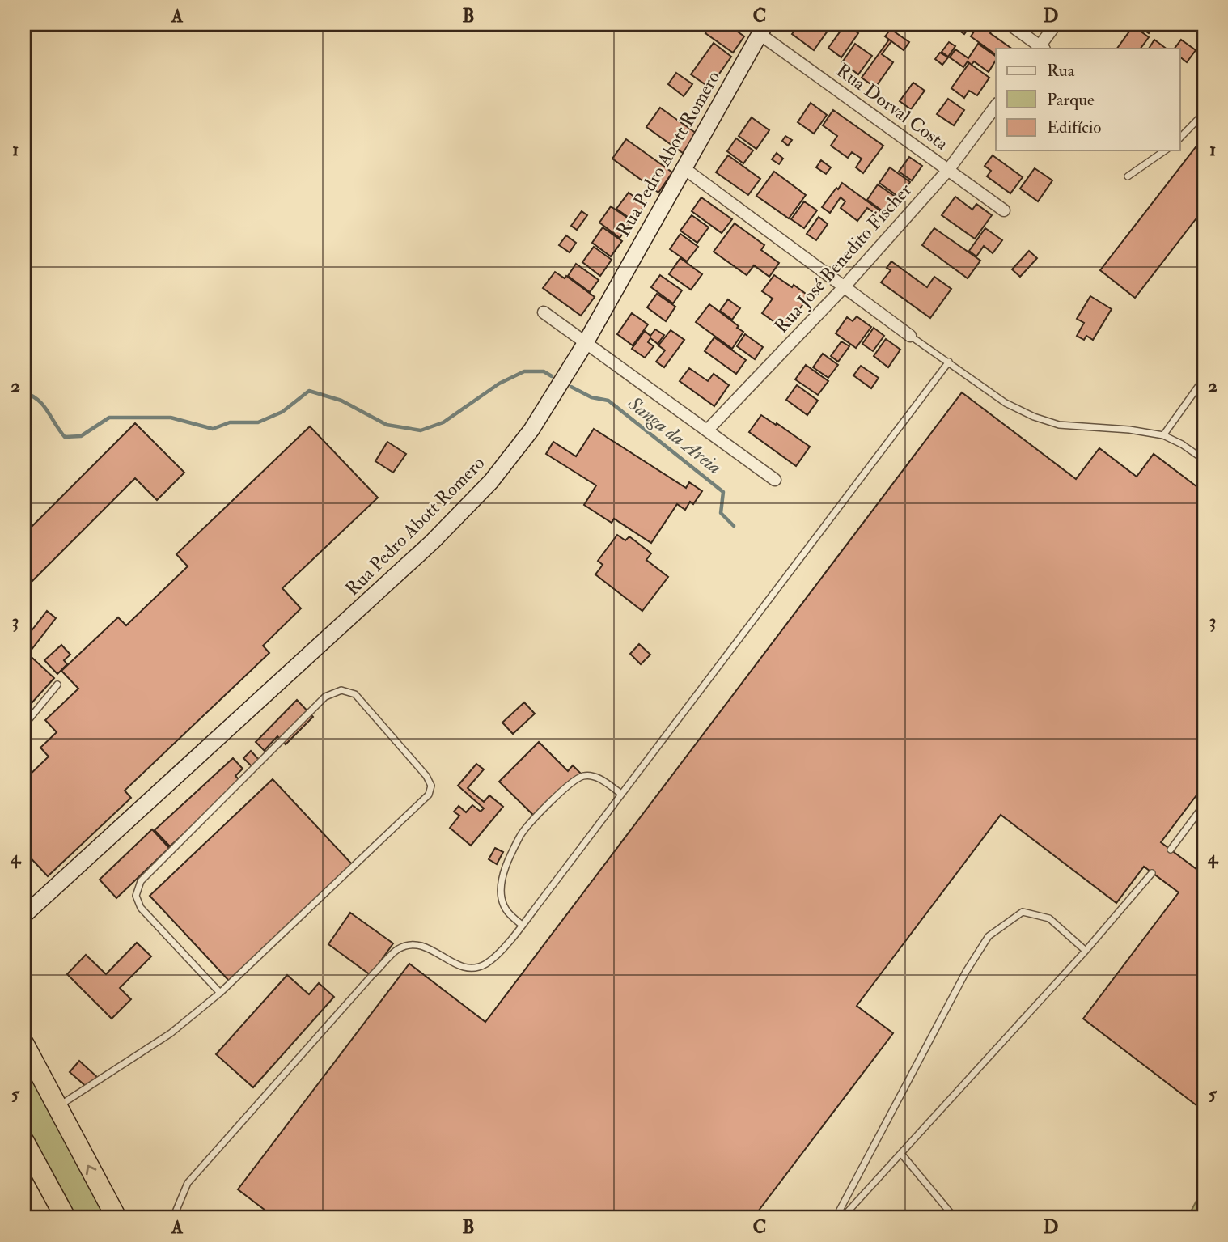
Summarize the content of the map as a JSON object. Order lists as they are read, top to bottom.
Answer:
{
  "streets": {
    "street": ["Rua Dorval Costa", "Rua Pedro Abott Romero", "Rua José Benedito Fischer"]
  },
  "crossings": [
    ["Rua Dorval Costa", "Rua Pedro Abott Romero"],
    ["Rua Dorval Costa", "Rua José Benedito Fischer"]
  ],
  "water": ["Sanga da Areia"],
  "legend": ["Rua", "Parque", "Edifício"],
  "grid": {
    "columns": [
      "A",
      "B",
      "C",
      "D"
    ],
    "rows": [
      "1",
      "2",
      "3",
      "4",
      "5"
    ]
  }
}
